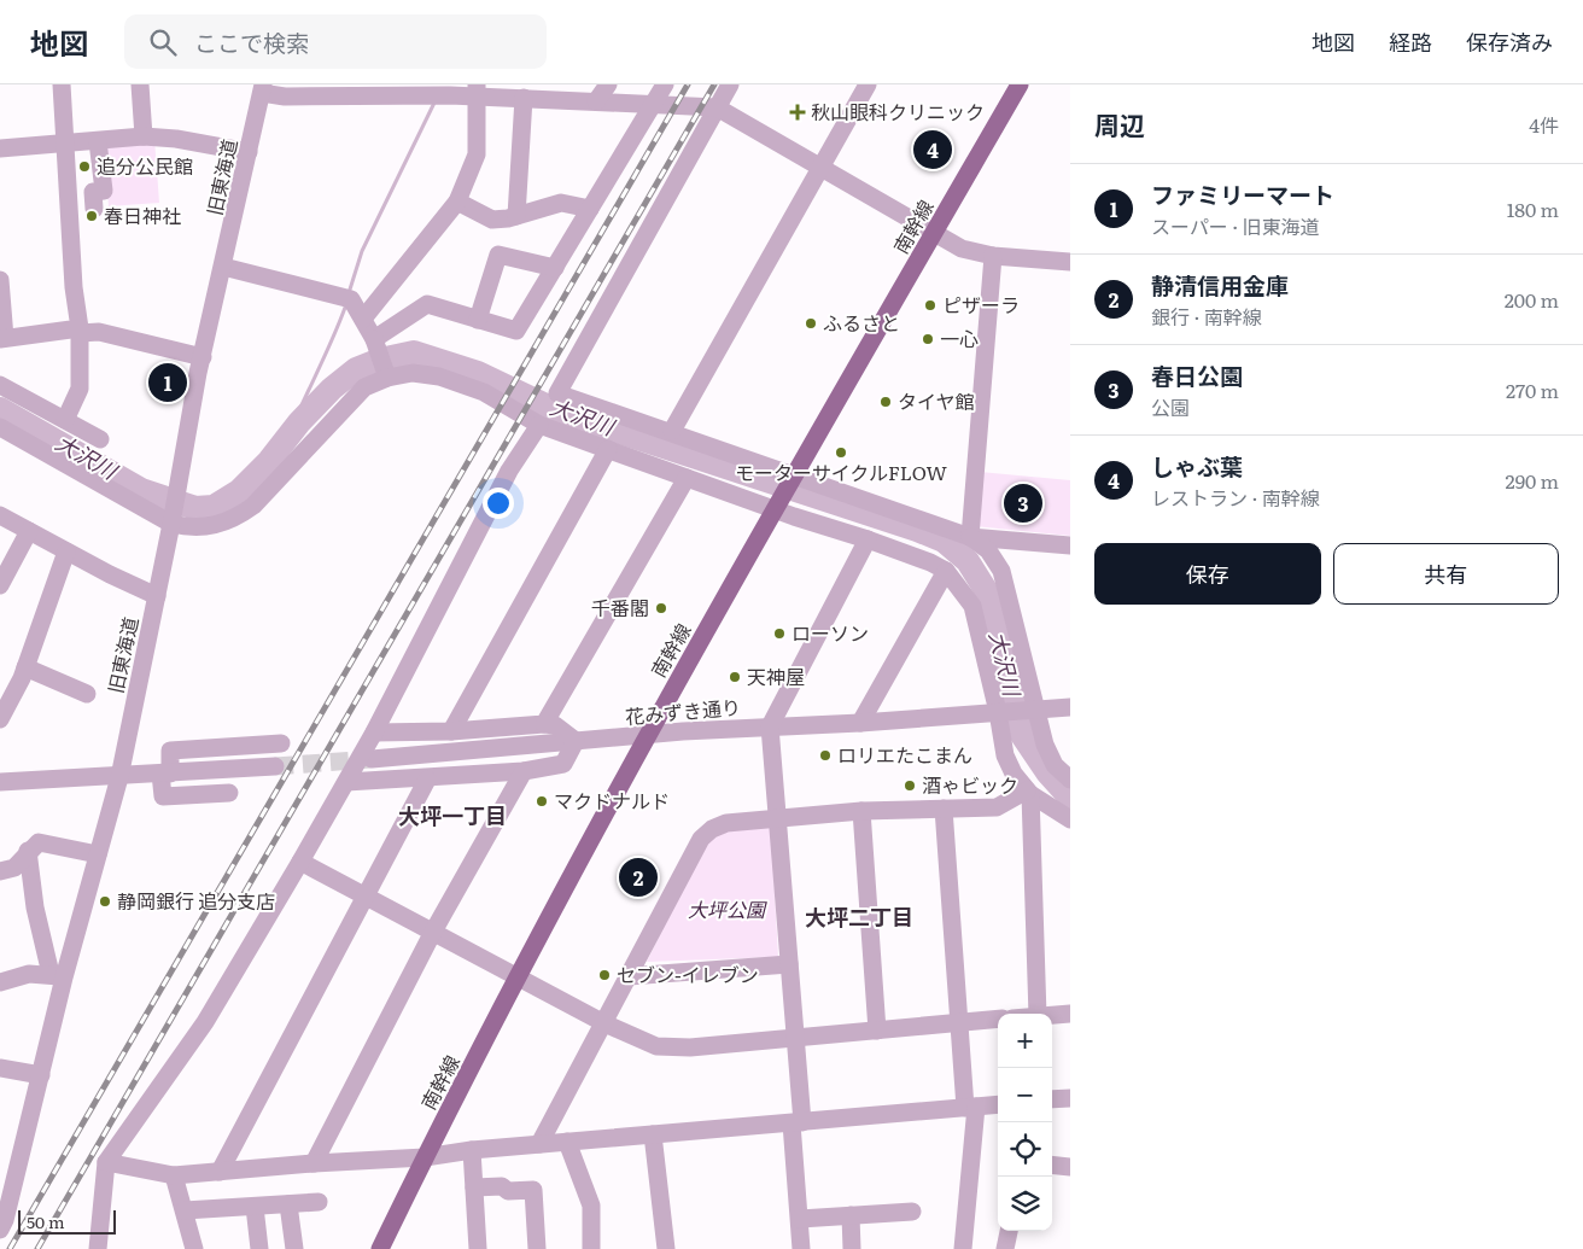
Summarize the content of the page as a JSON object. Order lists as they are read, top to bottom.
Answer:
{
  "streets": {
    "main road": ["南幹線"],
    "street": ["旧東海道", "花みずき通り"]
  },
  "crossings": [
    ["南幹線", "花みずき通り"]
  ],
  "districts": ["大坪一丁目", "大坪二丁目"],
  "water": ["大沢川"],
  "parks": ["大坪公園"],
  "places": {
    "health": ["秋山眼科クリニック"],
    "other": [
      "追分公民館",
      "春日神社",
      "ピザーラ",
      "ふるさと",
      "一心",
      "タイヤ館",
      "モーターサイクルFLOW",
      "千番閣",
      "ローソン",
      "天神屋",
      "ロリエたこまん",
      "酒ゃビック",
      "マクドナルド",
      "静岡銀行 追分支店",
      "セブン-イレブン"
    ]
  },
  "scale_bar": "50 m",
  "page": {
    "header": "地図",
    "search": "ここで検索",
    "nav": ["地図", "経路", "保存済み"],
    "heading": ["周辺", "4件"],
    "pins": [
      "4",
      "1",
      "3",
      "2"
    ],
    "list": [
      {
        "mark": "1",
        "name": "ファミリーマート",
        "note": "スーパー · 旧東海道",
        "value": "180 m"
      },
      {
        "mark": "2",
        "name": "静清信用金庫",
        "note": "銀行 · 南幹線",
        "value": "200 m"
      },
      {
        "mark": "3",
        "name": "春日公園",
        "note": "公園",
        "value": "270 m"
      },
      {
        "mark": "4",
        "name": "しゃぶ葉",
        "note": "レストラン · 南幹線",
        "value": "290 m"
      }
    ],
    "buttons": ["保存", "共有"],
    "map_buttons": ["+", "−"],
    "scale": "50 m"
  }
}
